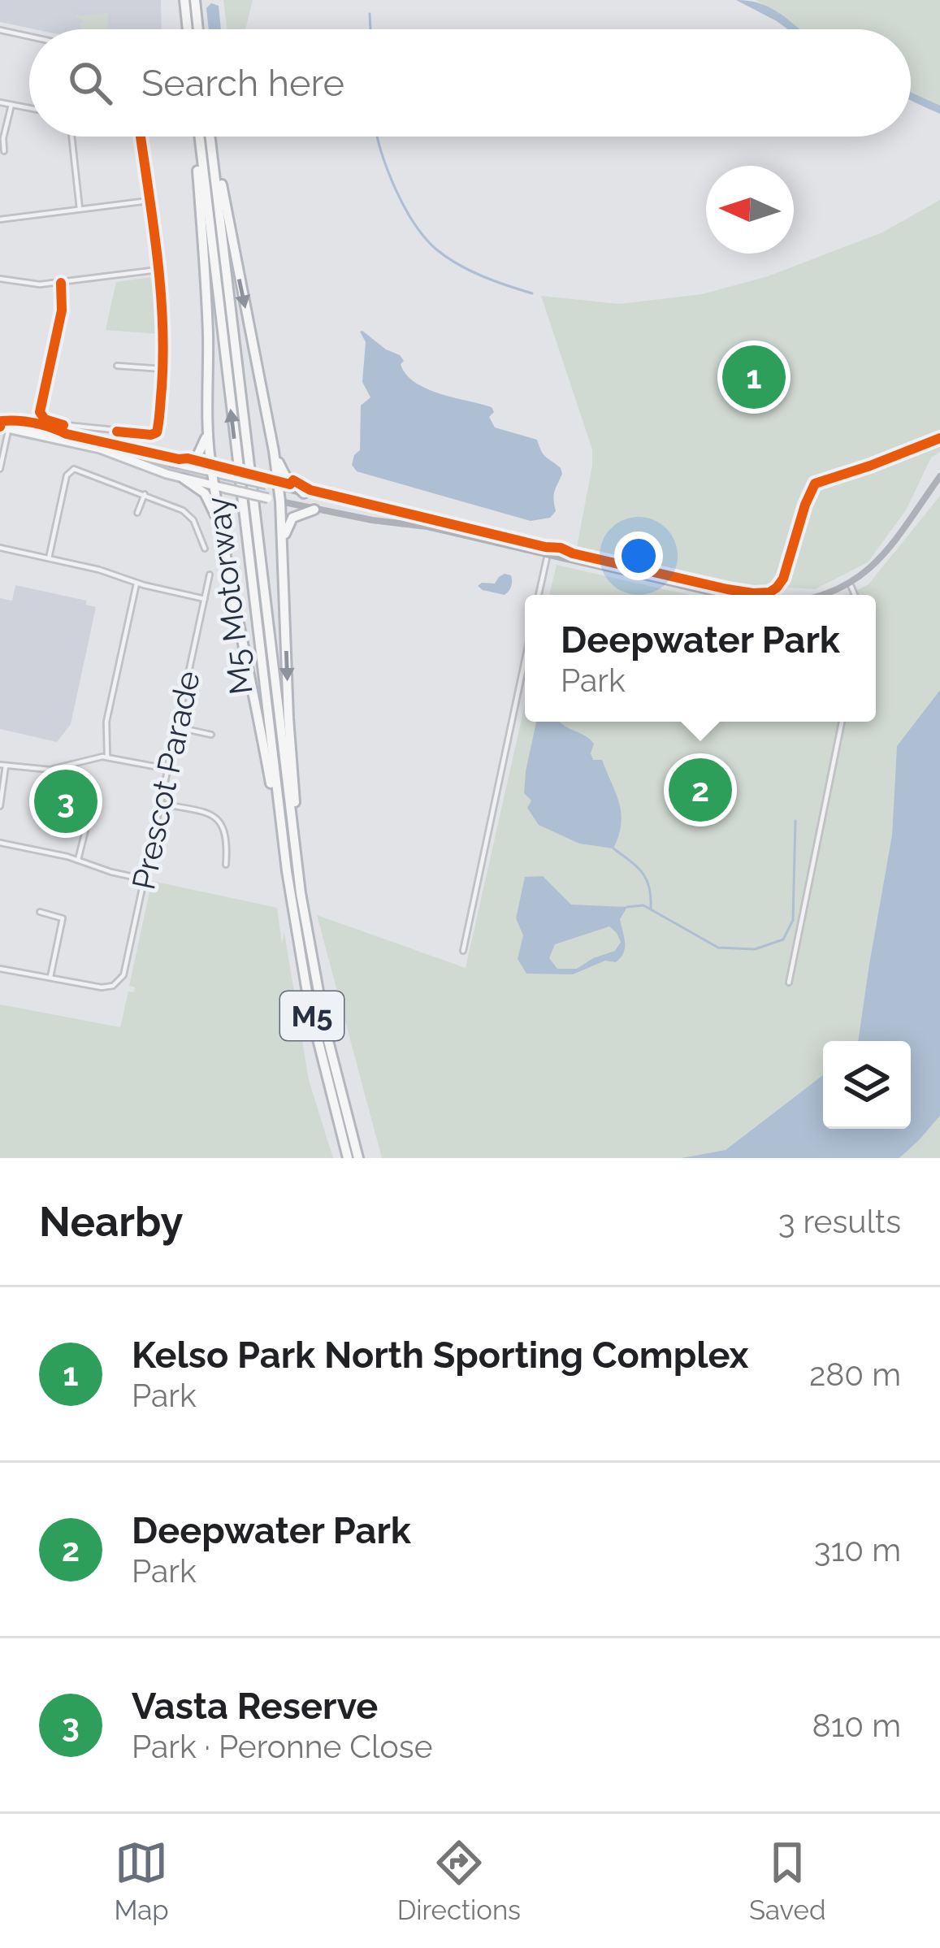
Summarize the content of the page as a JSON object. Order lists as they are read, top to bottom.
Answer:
{
  "streets": {
    "highway": ["M5 Motorway", "M5"],
    "street": ["Prescot Parade"]
  },
  "north": "left",
  "page": {
    "search": "Search here",
    "pins": ["1", "2", "3"],
    "popup": ["Deepwater Park", "Park"],
    "heading": ["Nearby", "3 results"],
    "list": [
      {
        "mark": "1",
        "name": "Kelso Park North Sporting Complex",
        "note": "Park",
        "value": "280 m"
      },
      {
        "mark": "2",
        "name": "Deepwater Park",
        "note": "Park",
        "value": "310 m"
      },
      {
        "mark": "3",
        "name": "Vasta Reserve",
        "note": "Park · Peronne Close",
        "value": "810 m"
      }
    ],
    "nav": ["Map", "Directions", "Saved"]
  }
}
